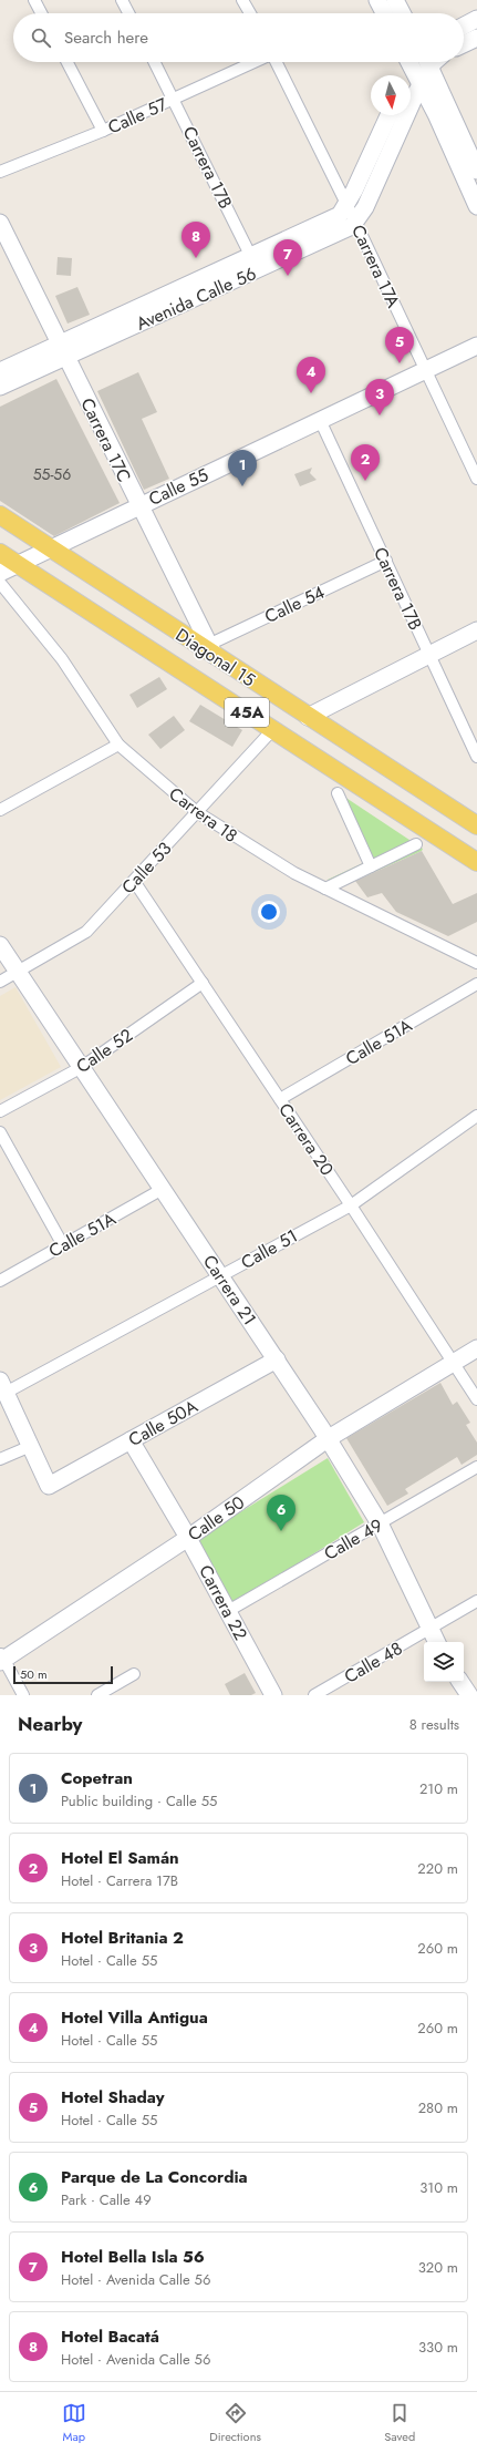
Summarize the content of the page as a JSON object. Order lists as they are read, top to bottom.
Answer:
{
  "streets": {
    "main road": ["Diagonal 15", "45A"],
    "street": [
      "Calle 57",
      "Carrera 17B",
      "Carrera 17A",
      "Avenida Calle 56",
      "Carrera 17C",
      "Calle 55",
      "Calle 54",
      "Carrera 18",
      "Calle 53",
      "Calle 51A",
      "Calle 52",
      "Carrera 20",
      "Calle 51",
      "Carrera 21",
      "Calle 50A",
      "Calle 50",
      "Calle 49",
      "Carrera 22",
      "Calle 48"
    ]
  },
  "crossings": [
    ["Calle 57", "Carrera 17B"],
    ["Carrera 17B", "Avenida Calle 56"],
    ["Carrera 17B", "Calle 55"],
    ["Carrera 17B", "Calle 54"],
    ["Carrera 17A", "Avenida Calle 56"],
    ["Carrera 17A", "Calle 55"],
    ["Avenida Calle 56", "Carrera 17C"],
    ["Carrera 17C", "Calle 55"],
    ["Carrera 17C", "Calle 54"],
    ["Carrera 17C", "Diagonal 15"],
    ["Calle 55", "Diagonal 15"],
    ["Calle 54", "Diagonal 15"],
    ["Diagonal 15", "Calle 53"],
    ["Carrera 18", "Calle 53"],
    ["Calle 53", "Carrera 20"],
    ["Calle 53", "Carrera 21"],
    ["Calle 51A", "Carrera 20"],
    ["Calle 51A", "Carrera 21"],
    ["Calle 52", "Carrera 20"],
    ["Calle 52", "Carrera 21"],
    ["Carrera 20", "Calle 51"],
    ["Carrera 20", "Calle 50"],
    ["Calle 51", "Carrera 21"],
    ["Carrera 21", "Calle 50A"],
    ["Carrera 21", "Calle 50"],
    ["Carrera 21", "Calle 49"],
    ["Carrera 21", "Calle 48"],
    ["Calle 50A", "Carrera 22"],
    ["Calle 50", "Carrera 22"],
    ["Calle 49", "Carrera 22"]
  ],
  "house_numbers": ["55-56"],
  "scale_bar": "50 m",
  "north": "bottom",
  "page": {
    "search": "Search here",
    "pins": [
      "8",
      "7",
      "5",
      "4",
      "3",
      "2",
      "1",
      "6"
    ],
    "scale": "50 m",
    "heading": ["Nearby", "8 results"],
    "list": [
      {
        "mark": "1",
        "name": "Copetran",
        "note": "Public building · Calle 55",
        "value": "210 m"
      },
      {
        "mark": "2",
        "name": "Hotel El Samán",
        "note": "Hotel · Carrera 17B",
        "value": "220 m"
      },
      {
        "mark": "3",
        "name": "Hotel Britania 2",
        "note": "Hotel · Calle 55",
        "value": "260 m"
      },
      {
        "mark": "4",
        "name": "Hotel Villa Antigua",
        "note": "Hotel · Calle 55",
        "value": "260 m"
      },
      {
        "mark": "5",
        "name": "Hotel Shaday",
        "note": "Hotel · Calle 55",
        "value": "280 m"
      },
      {
        "mark": "6",
        "name": "Parque de La Concordia",
        "note": "Park · Calle 49",
        "value": "310 m"
      },
      {
        "mark": "7",
        "name": "Hotel Bella Isla 56",
        "note": "Hotel · Avenida Calle 56",
        "value": "320 m"
      },
      {
        "mark": "8",
        "name": "Hotel Bacatá",
        "note": "Hotel · Avenida Calle 56",
        "value": "330 m"
      }
    ],
    "nav": ["Map", "Directions", "Saved"]
  }
}
